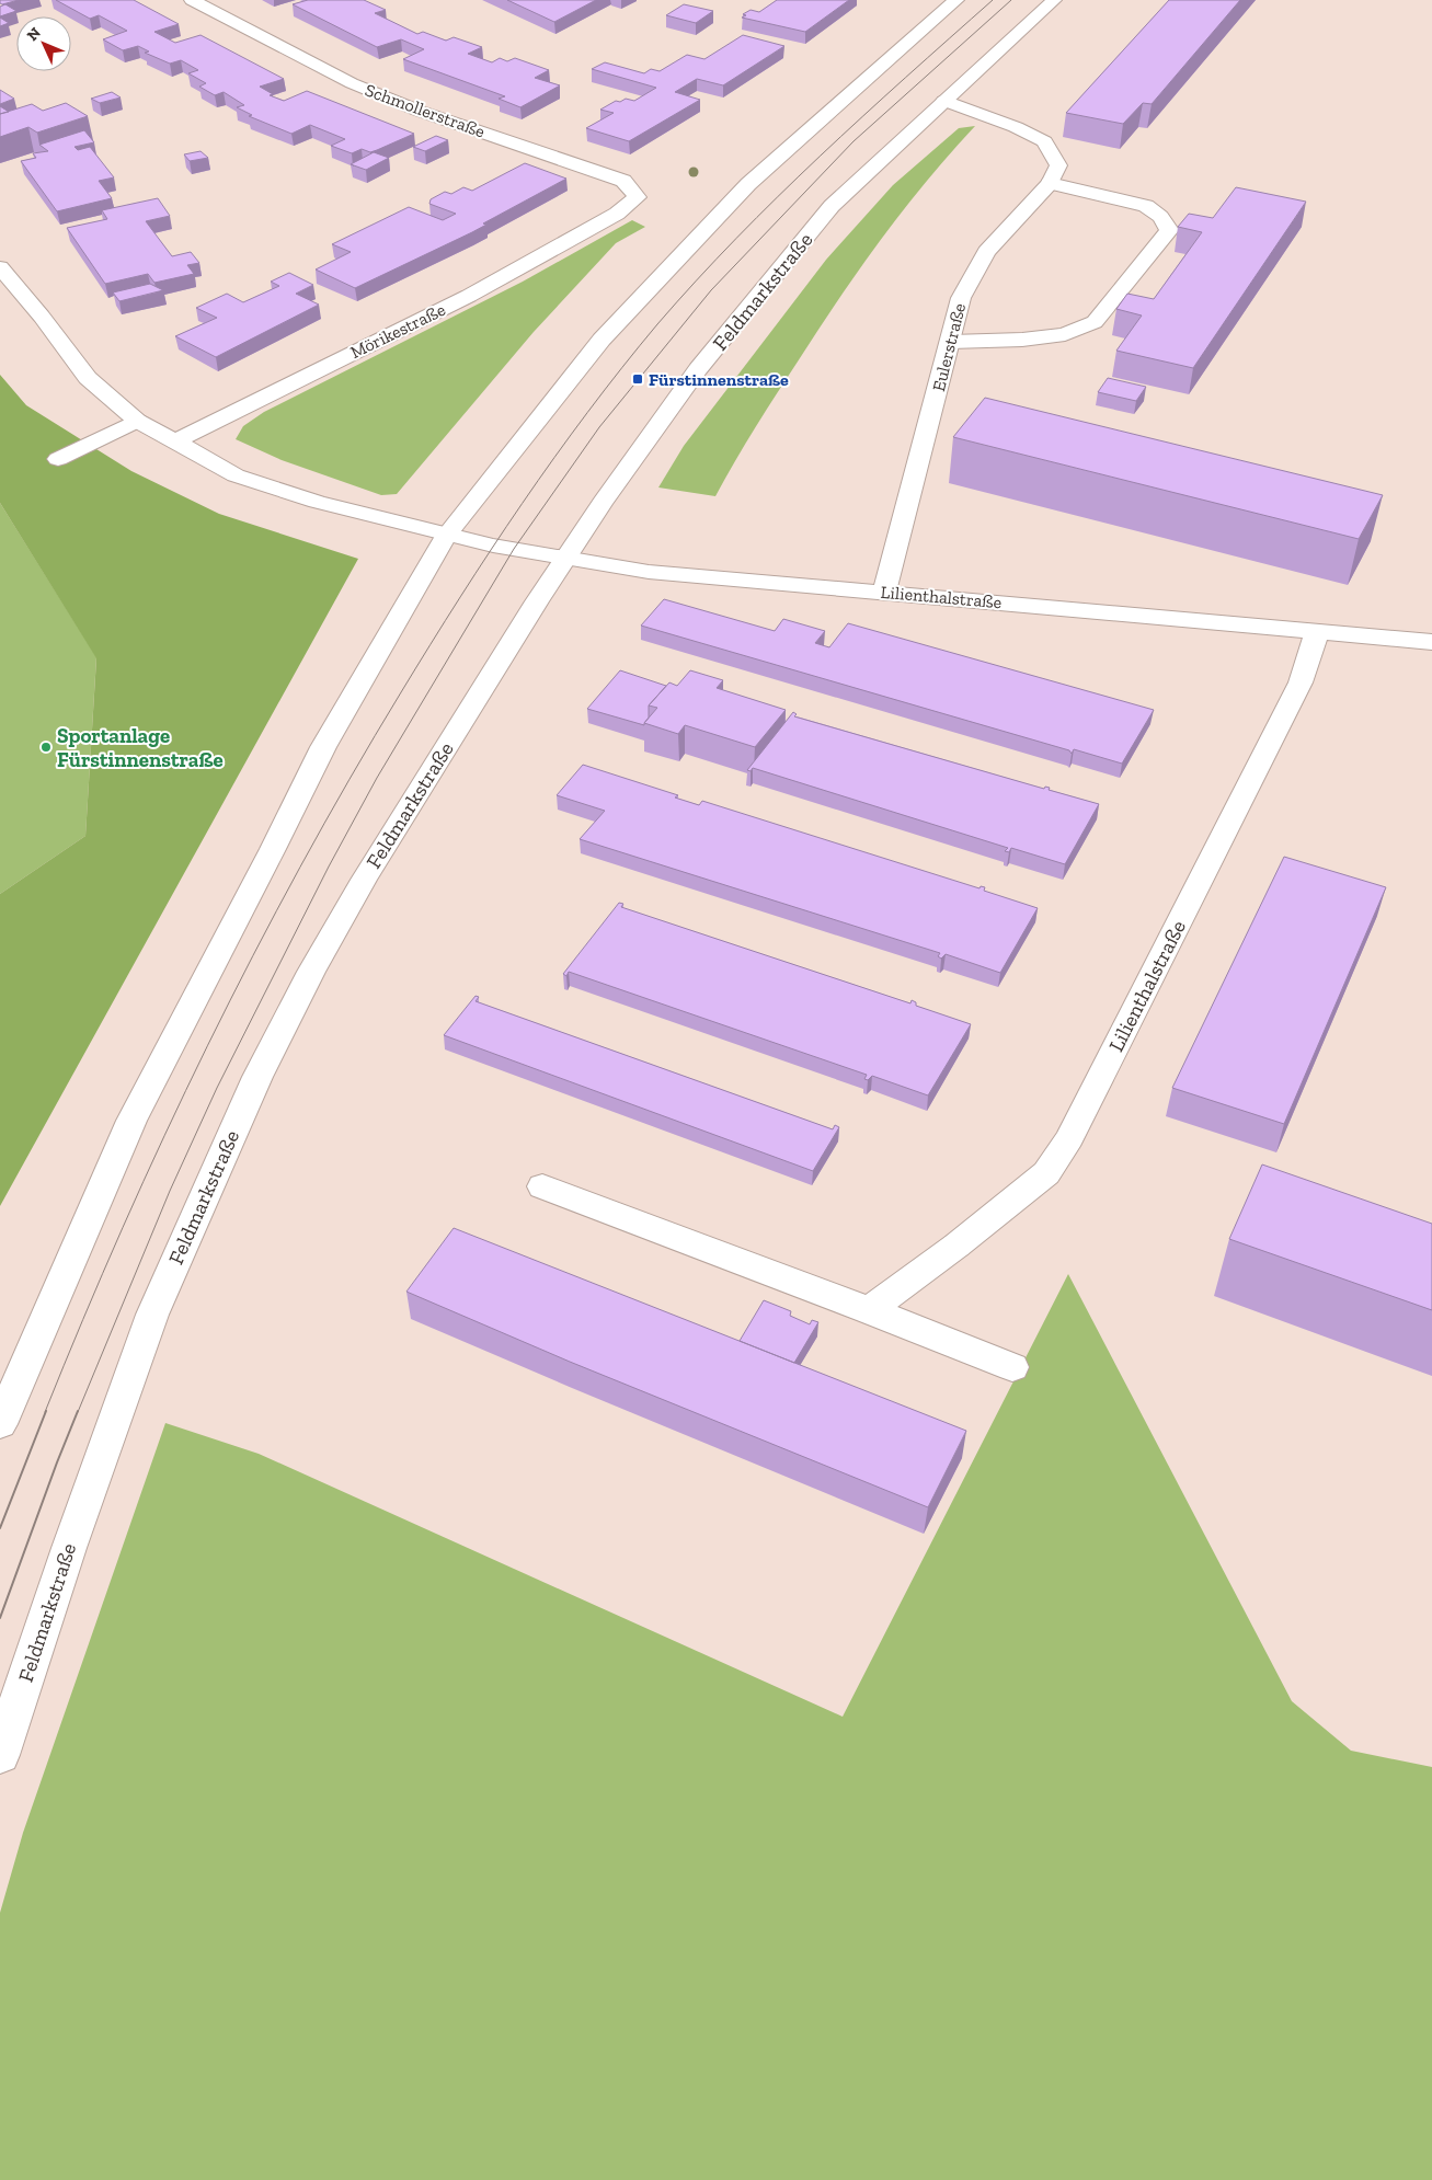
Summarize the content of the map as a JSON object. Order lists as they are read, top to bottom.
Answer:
{
  "streets": {
    "street": [
      "Schmollerstraße",
      "Feldmarkstraße",
      "Mörikestraße",
      "Eulerstraße",
      "Lilienthalstraße"
    ]
  },
  "crossings": [
    ["Schmollerstraße", "Mörikestraße"],
    ["Feldmarkstraße", "Lilienthalstraße"],
    ["Eulerstraße", "Lilienthalstraße"]
  ],
  "places": {
    "transit": ["Fürstinnenstraße"],
    "other": ["Sportanlage Fürstinnenstraße"]
  },
  "north": "top left"
}
